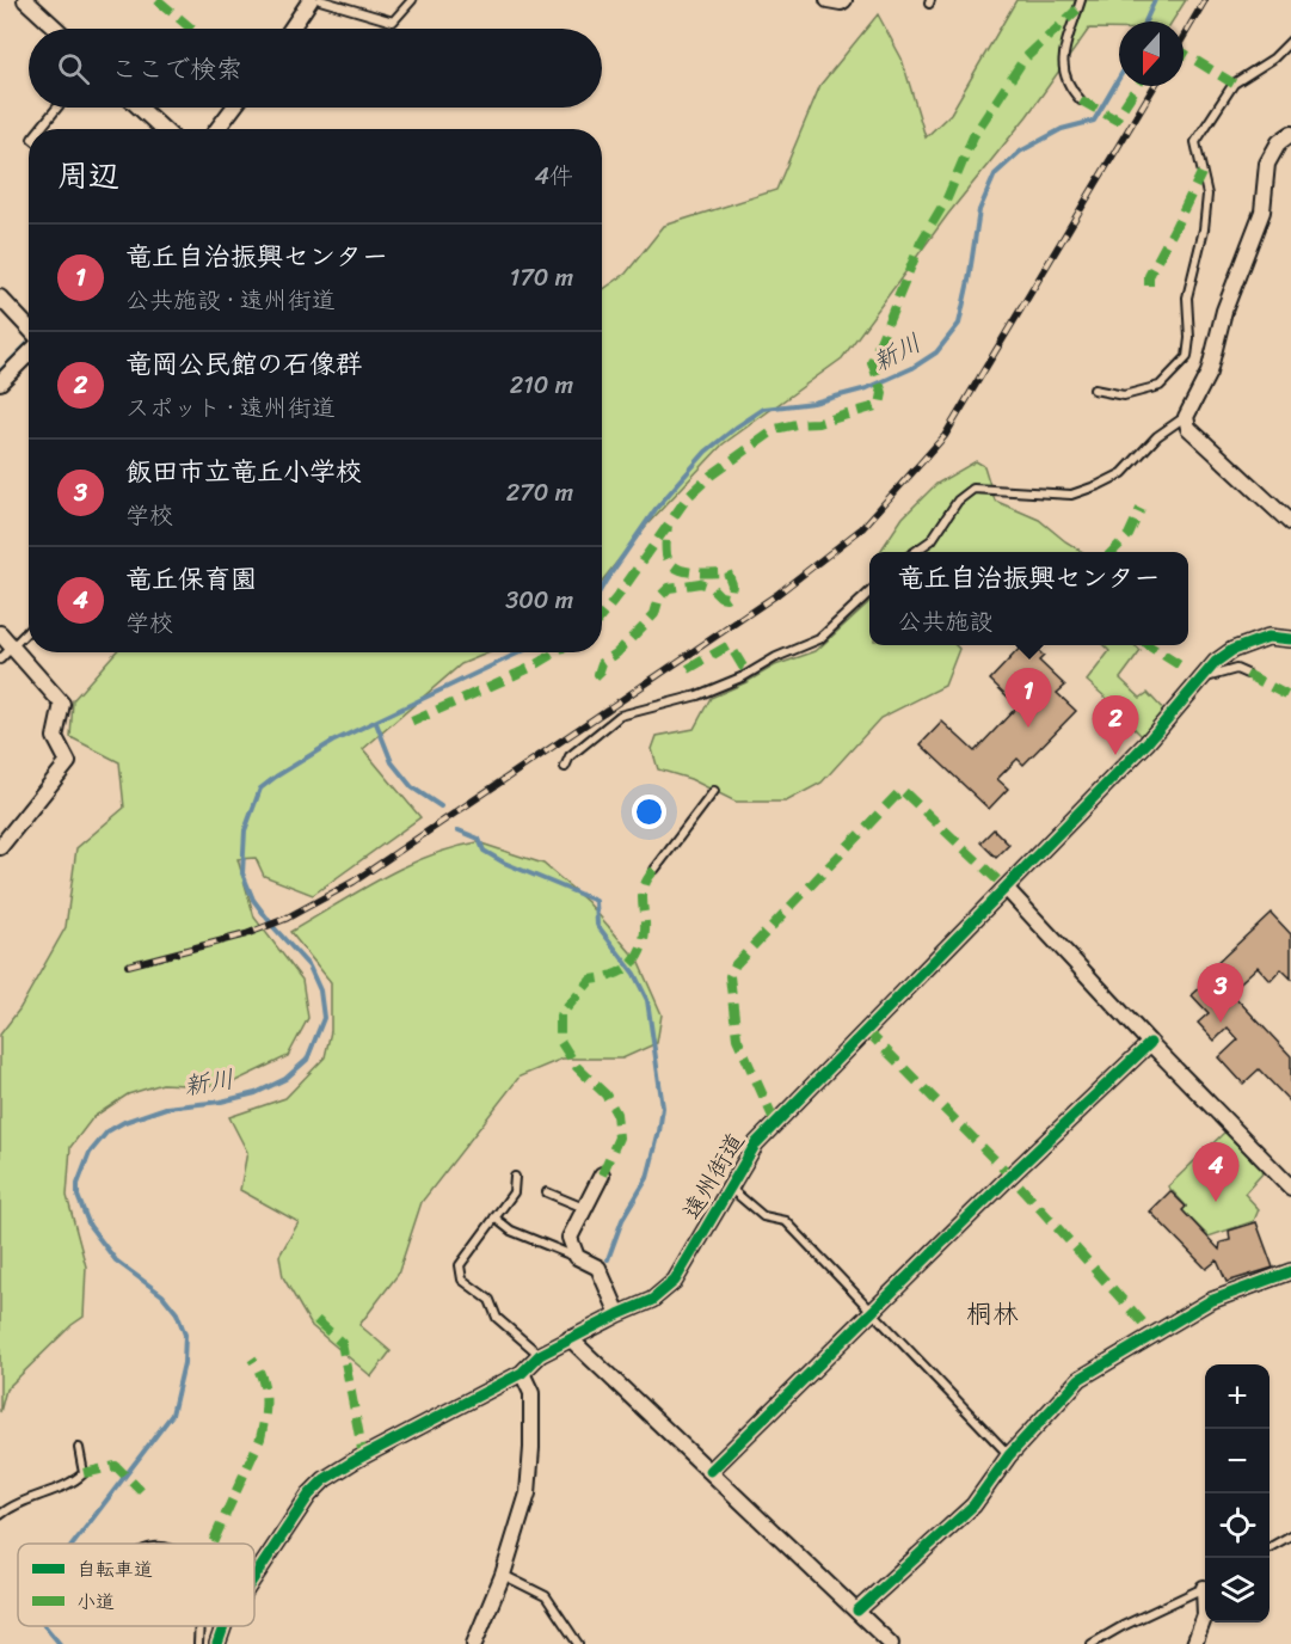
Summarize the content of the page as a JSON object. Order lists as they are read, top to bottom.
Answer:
{
  "streets": {
    "street": ["遠州街道"]
  },
  "districts": ["桐林"],
  "water": ["新川"],
  "legend": ["自転車道", "小道"],
  "north": "bottom",
  "page": {
    "search": "ここで検索",
    "heading": ["周辺", "4件"],
    "list": [
      {
        "mark": "1",
        "name": "竜丘自治振興センター",
        "note": "公共施設 · 遠州街道",
        "value": "170 m"
      },
      {
        "mark": "2",
        "name": "竜岡公民館の石像群",
        "note": "スポット · 遠州街道",
        "value": "210 m"
      },
      {
        "mark": "3",
        "name": "飯田市立竜丘小学校",
        "note": "学校",
        "value": "270 m"
      },
      {
        "mark": "4",
        "name": "竜丘保育園",
        "note": "学校",
        "value": "300 m"
      }
    ],
    "popup": ["竜丘自治振興センター", "公共施設"],
    "pins": [
      "1",
      "2",
      "3",
      "4"
    ],
    "map_buttons": ["+", "−"]
  }
}
